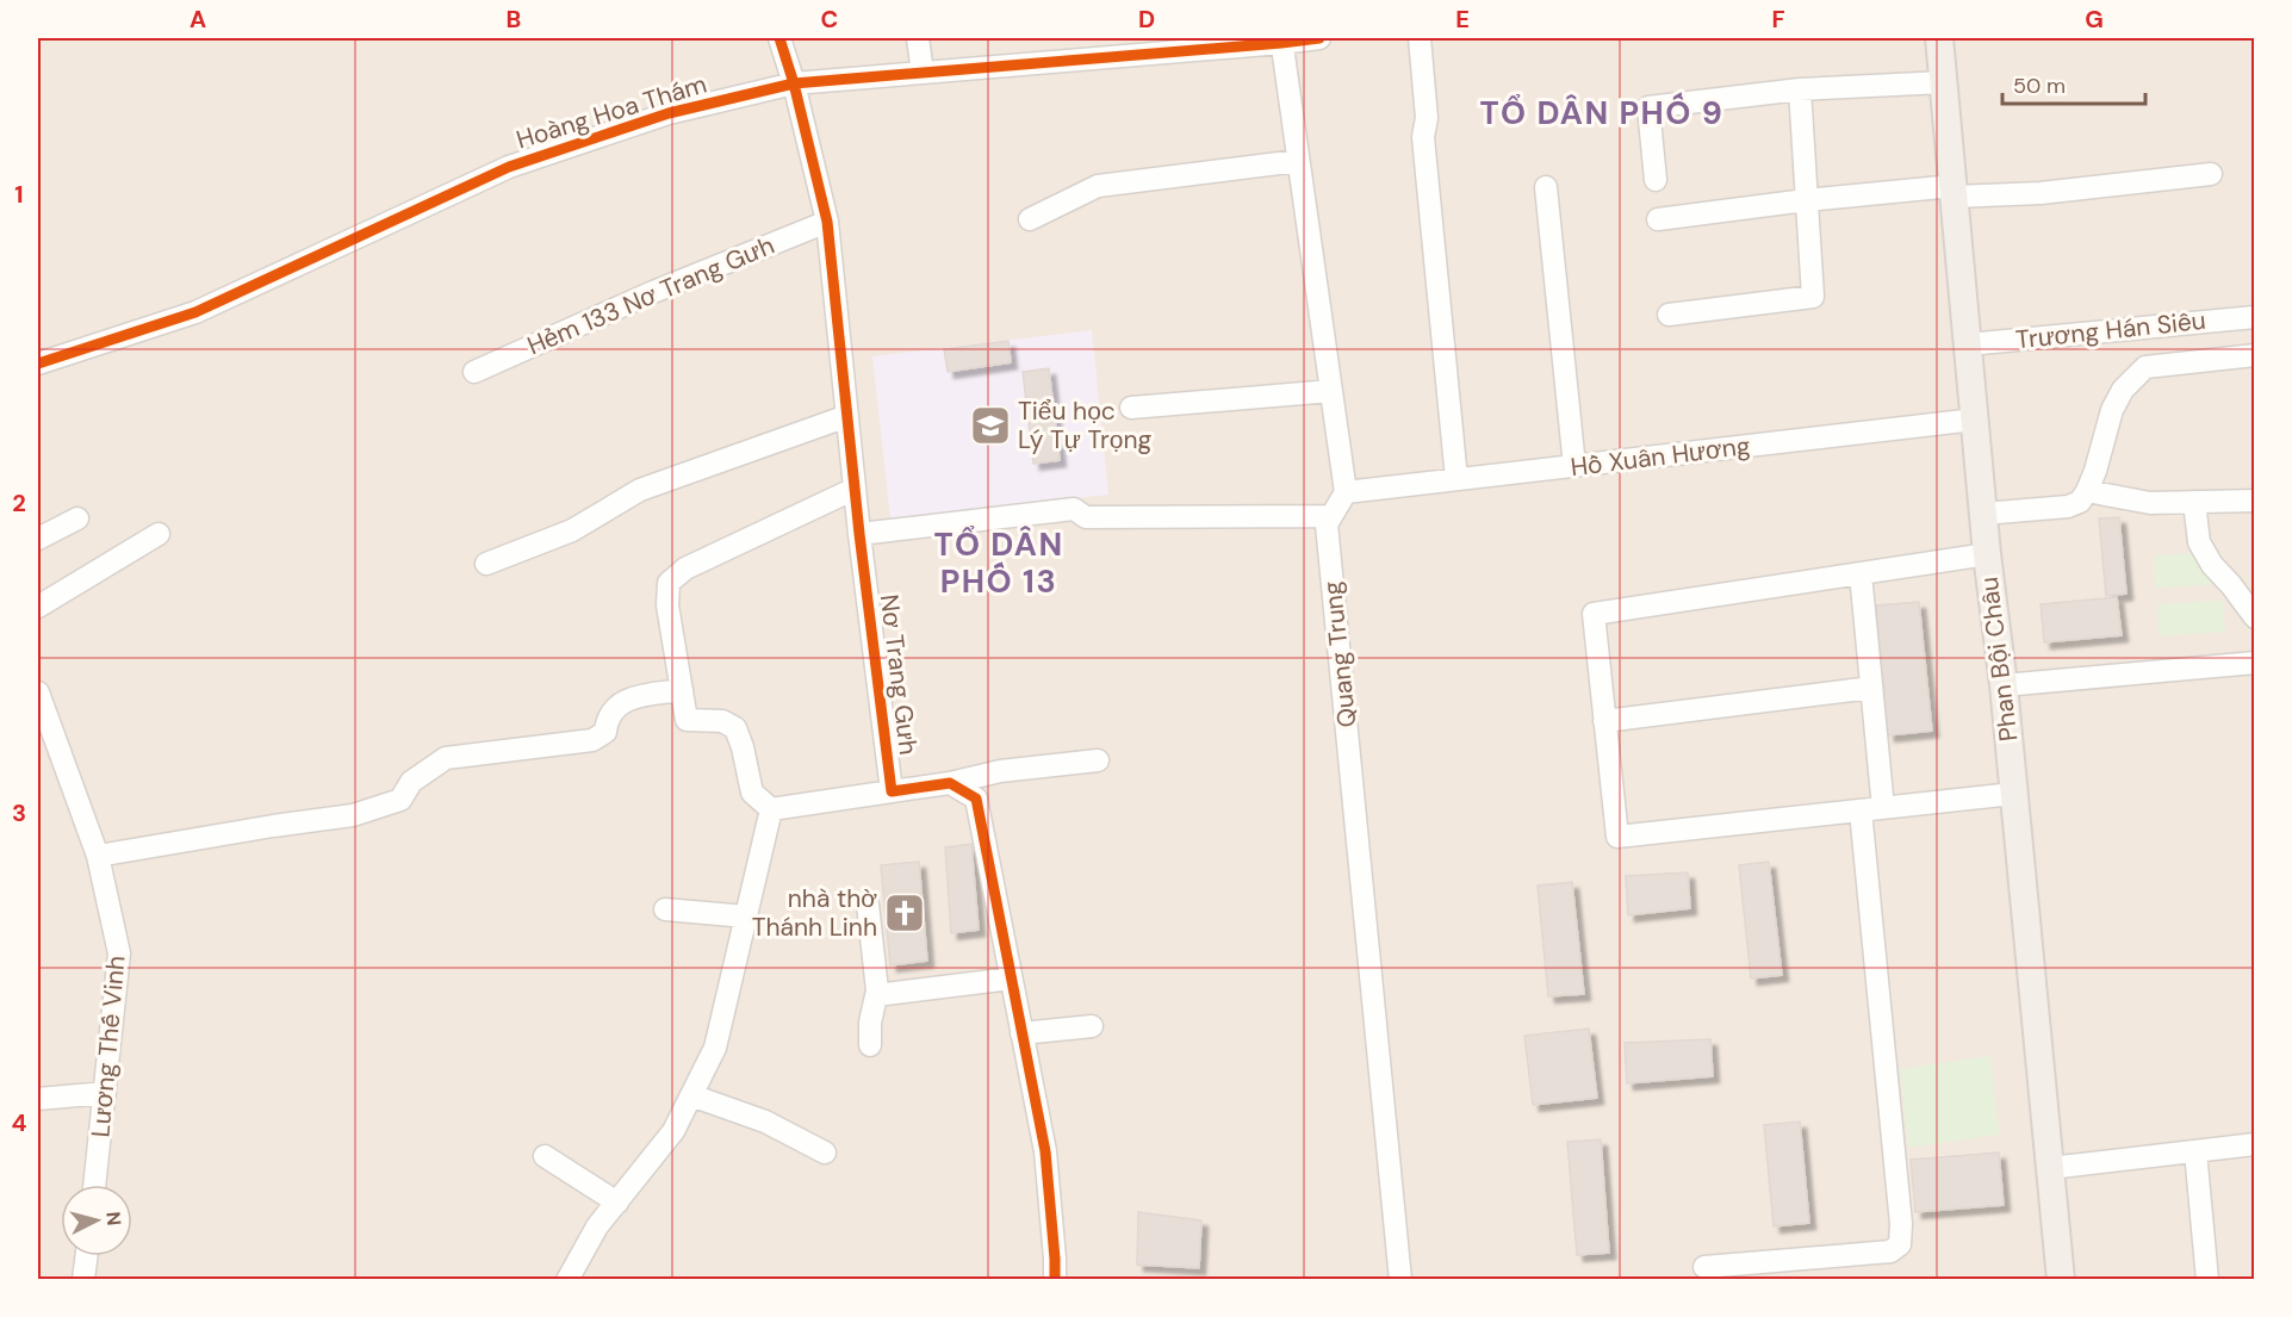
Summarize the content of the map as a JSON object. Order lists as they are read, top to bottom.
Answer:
{
  "streets": {
    "main road": ["Phan Bội Châu"],
    "street": [
      "Hoàng Hoa Thám",
      "Hẻm 133 Nơ Trang Gưh",
      "Trương Hán Siêu",
      "Hồ Xuân Hương",
      "Quang Trung",
      "Nơ Trang Gưh",
      "Lương Thế Vinh"
    ]
  },
  "crossings": [
    ["Hoàng Hoa Thám", "Nơ Trang Gưh"],
    ["Hẻm 133 Nơ Trang Gưh", "Nơ Trang Gưh"],
    ["Trương Hán Siêu", "Phan Bội Châu"],
    ["Hồ Xuân Hương", "Quang Trung"],
    ["Hồ Xuân Hương", "Phan Bội Châu"]
  ],
  "districts": ["TỔ DÂN PHỐ 9", "TỔ DÂN PHỐ 13"],
  "places": {
    "school or university": ["Tiểu học Lý Tự Trọng"],
    "church": ["nhà thờ Thánh Linh"]
  },
  "scale_bar": "50 m",
  "north": "right",
  "grid": {
    "columns": [
      "A",
      "B",
      "C",
      "D",
      "E",
      "F",
      "G"
    ],
    "rows": [
      "1",
      "2",
      "3",
      "4"
    ]
  }
}
